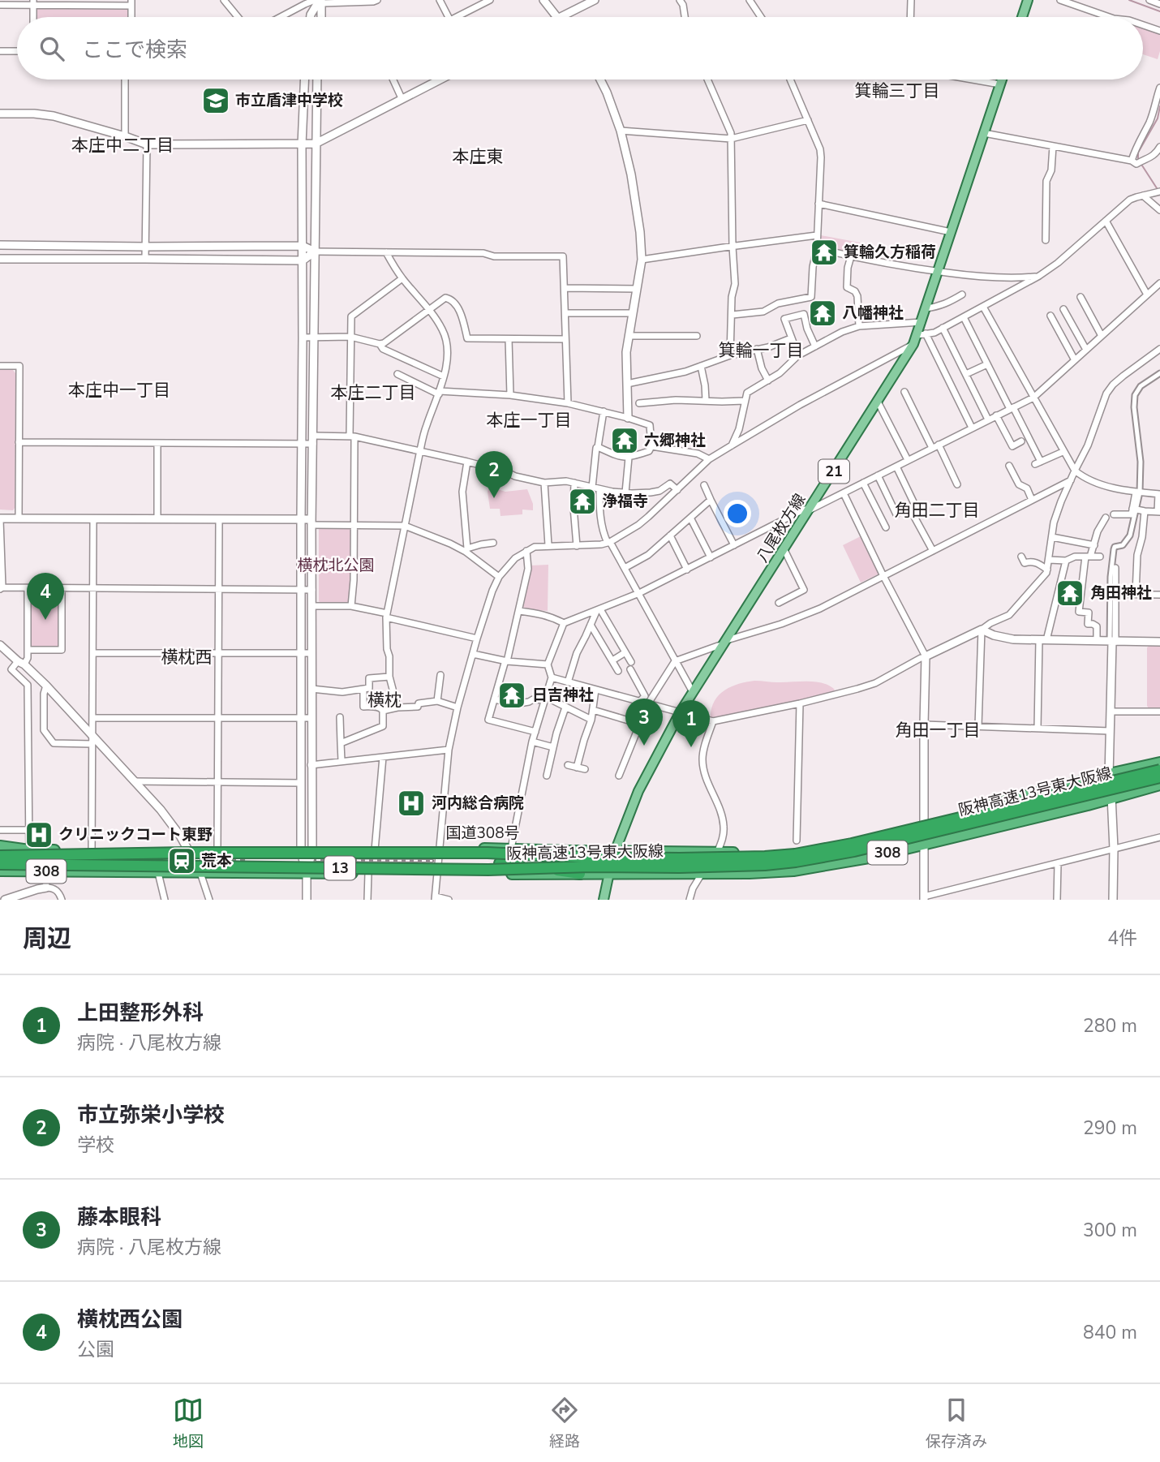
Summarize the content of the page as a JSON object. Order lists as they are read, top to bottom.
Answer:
{
  "streets": {
    "highway": [
      "阪神高速13号東大阪線",
      "国道308号",
      "308",
      "13"
    ],
    "main road": ["21", "八尾枚方線"]
  },
  "crossings": [
    ["八尾枚方線", "国道308号"],
    ["八尾枚方線", "308"],
    ["阪神高速13号東大阪線", "国道308号"]
  ],
  "districts": [
    "箕輪三丁目",
    "本庄中二丁目",
    "本庄東",
    "箕輪一丁目",
    "本庄中一丁目",
    "本庄二丁目",
    "本庄一丁目",
    "角田二丁目",
    "横枕西",
    "横枕",
    "角田一丁目"
  ],
  "parks": ["横枕北公園"],
  "places": {
    "school or university": ["市立盾津中学校"],
    "temple": [
      "箕輪久方稲荷",
      "八幡神社",
      "六郷神社",
      "浄福寺",
      "角田神社",
      "日吉神社"
    ],
    "hospital": ["河内総合病院", "クリニックコート東野"],
    "station": ["荒本"]
  },
  "page": {
    "search": "ここで検索",
    "pins": [
      "2",
      "4",
      "3",
      "1"
    ],
    "heading": ["周辺", "4件"],
    "list": [
      {
        "mark": "1",
        "name": "上田整形外科",
        "note": "病院 · 八尾枚方線",
        "value": "280 m"
      },
      {
        "mark": "2",
        "name": "市立弥栄小学校",
        "note": "学校",
        "value": "290 m"
      },
      {
        "mark": "3",
        "name": "藤本眼科",
        "note": "病院 · 八尾枚方線",
        "value": "300 m"
      },
      {
        "mark": "4",
        "name": "横枕西公園",
        "note": "公園",
        "value": "840 m"
      }
    ],
    "nav": ["地図", "経路", "保存済み"]
  }
}
